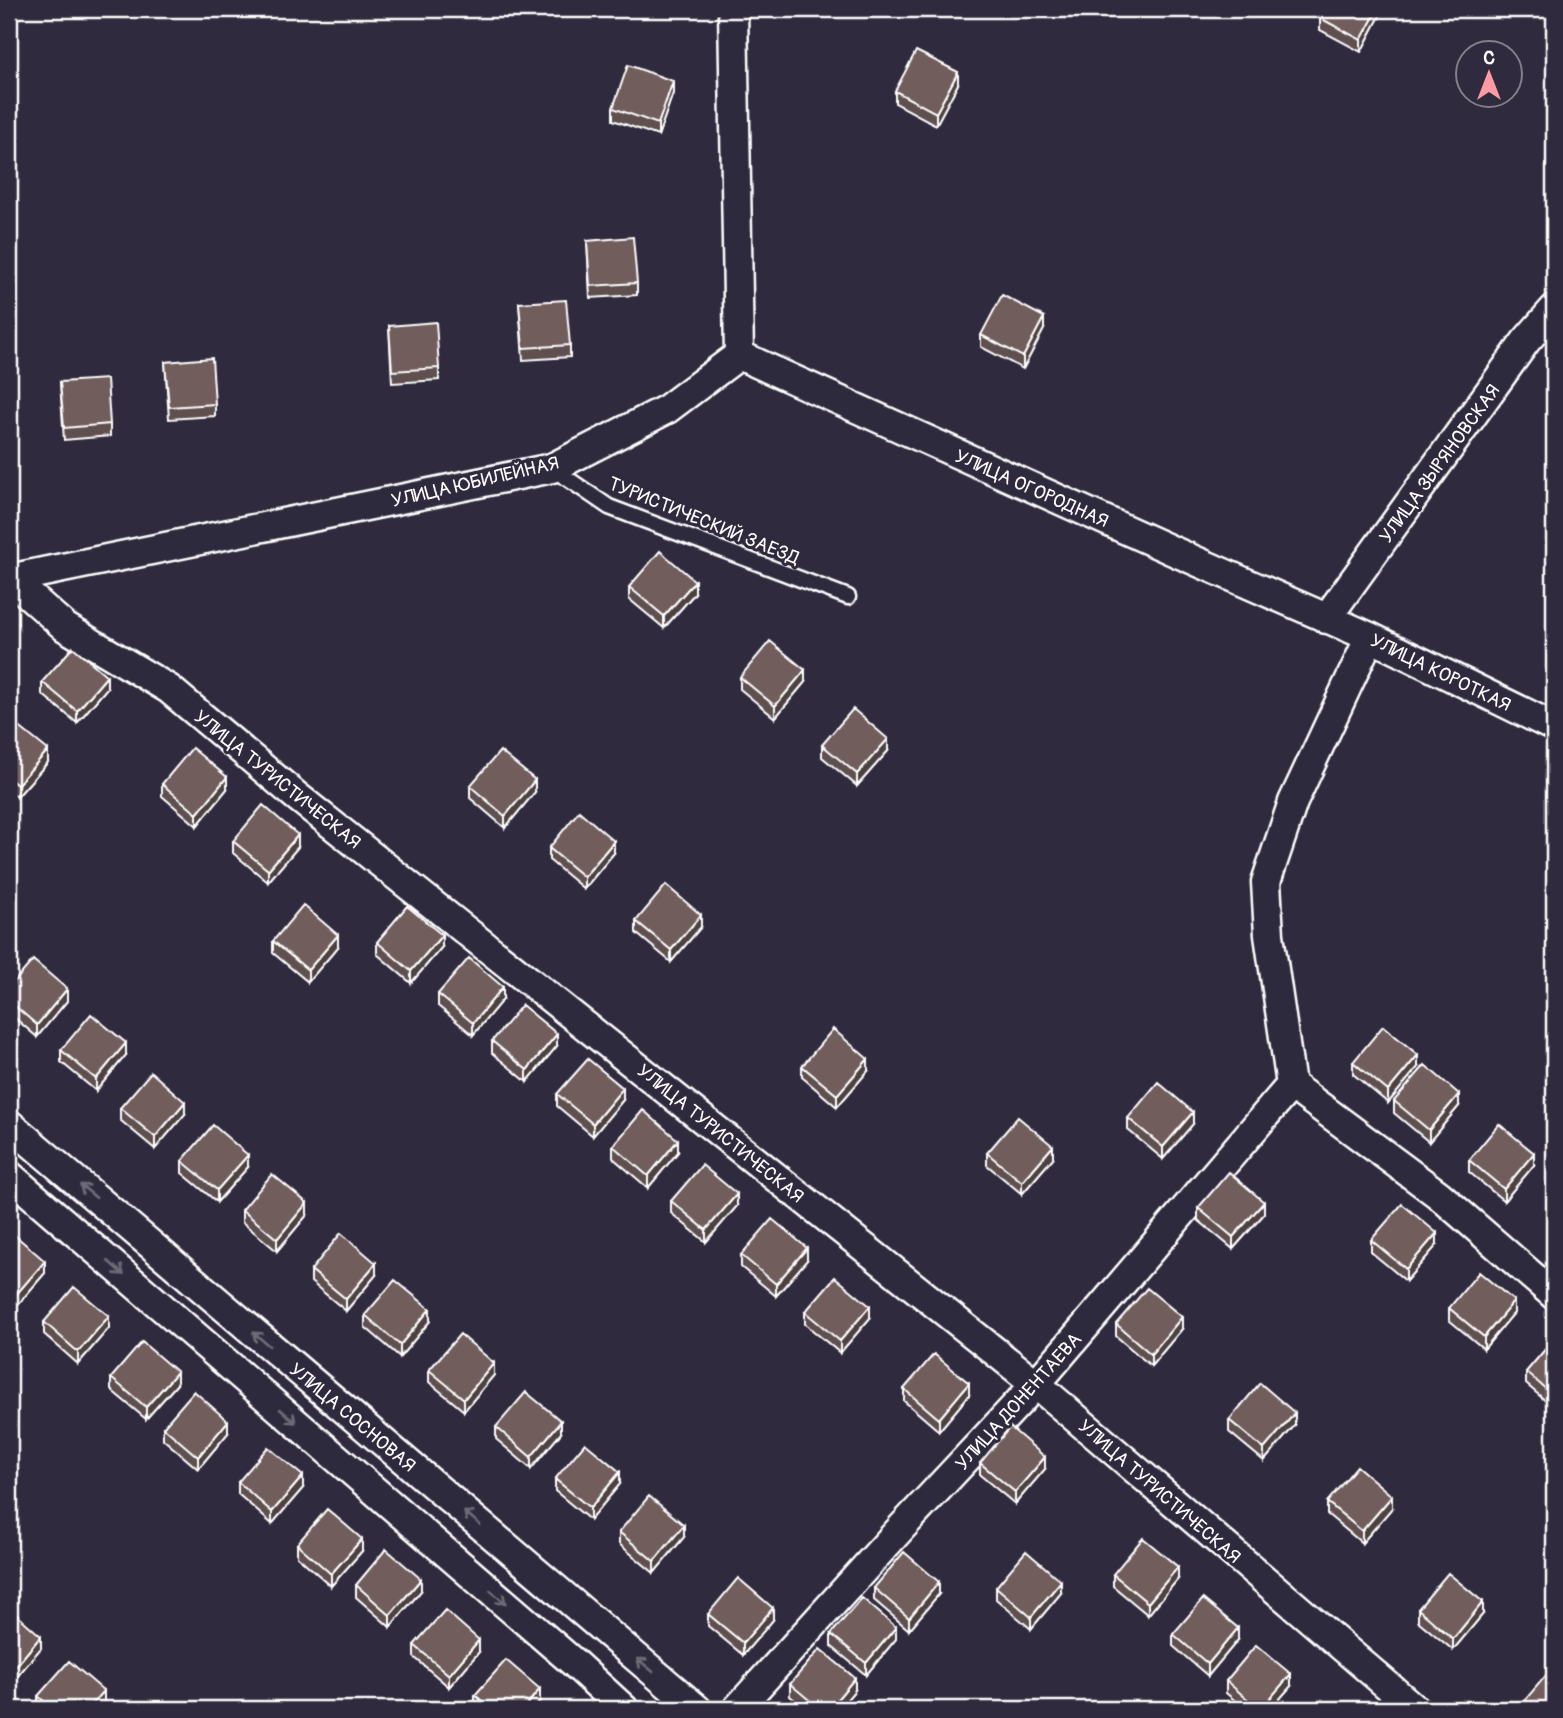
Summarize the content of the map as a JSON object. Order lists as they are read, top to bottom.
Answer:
{
  "streets": {
    "street": [
      "УЛИЦА ЗЫРЯНОВСКАЯ",
      "УЛИЦА ЮБИЛЕЙНАЯ",
      "УЛИЦА ОГОРОДНАЯ",
      "УЛИЦА КОРОТКАЯ",
      "УЛИЦА ТУРИСТИЧЕСКАЯ",
      "УЛИЦА ДОНЕНТАЕВА",
      "УЛИЦА СОСНОВАЯ"
    ],
    "lane": ["ТУРИСТИЧЕСКИЙ ЗАЕЗД"]
  },
  "crossings": [
    ["УЛИЦА ЗЫРЯНОВСКАЯ", "УЛИЦА ОГОРОДНАЯ"],
    ["УЛИЦА ЗЫРЯНОВСКАЯ", "УЛИЦА КОРОТКАЯ"],
    ["УЛИЦА ЮБИЛЕЙНАЯ", "УЛИЦА ОГОРОДНАЯ"],
    ["УЛИЦА ЮБИЛЕЙНАЯ", "ТУРИСТИЧЕСКИЙ ЗАЕЗД"],
    ["УЛИЦА ЮБИЛЕЙНАЯ", "УЛИЦА ТУРИСТИЧЕСКАЯ"],
    ["УЛИЦА ОГОРОДНАЯ", "УЛИЦА КОРОТКАЯ"],
    ["УЛИЦА ТУРИСТИЧЕСКАЯ", "УЛИЦА ДОНЕНТАЕВА"]
  ],
  "north": "top"
}
